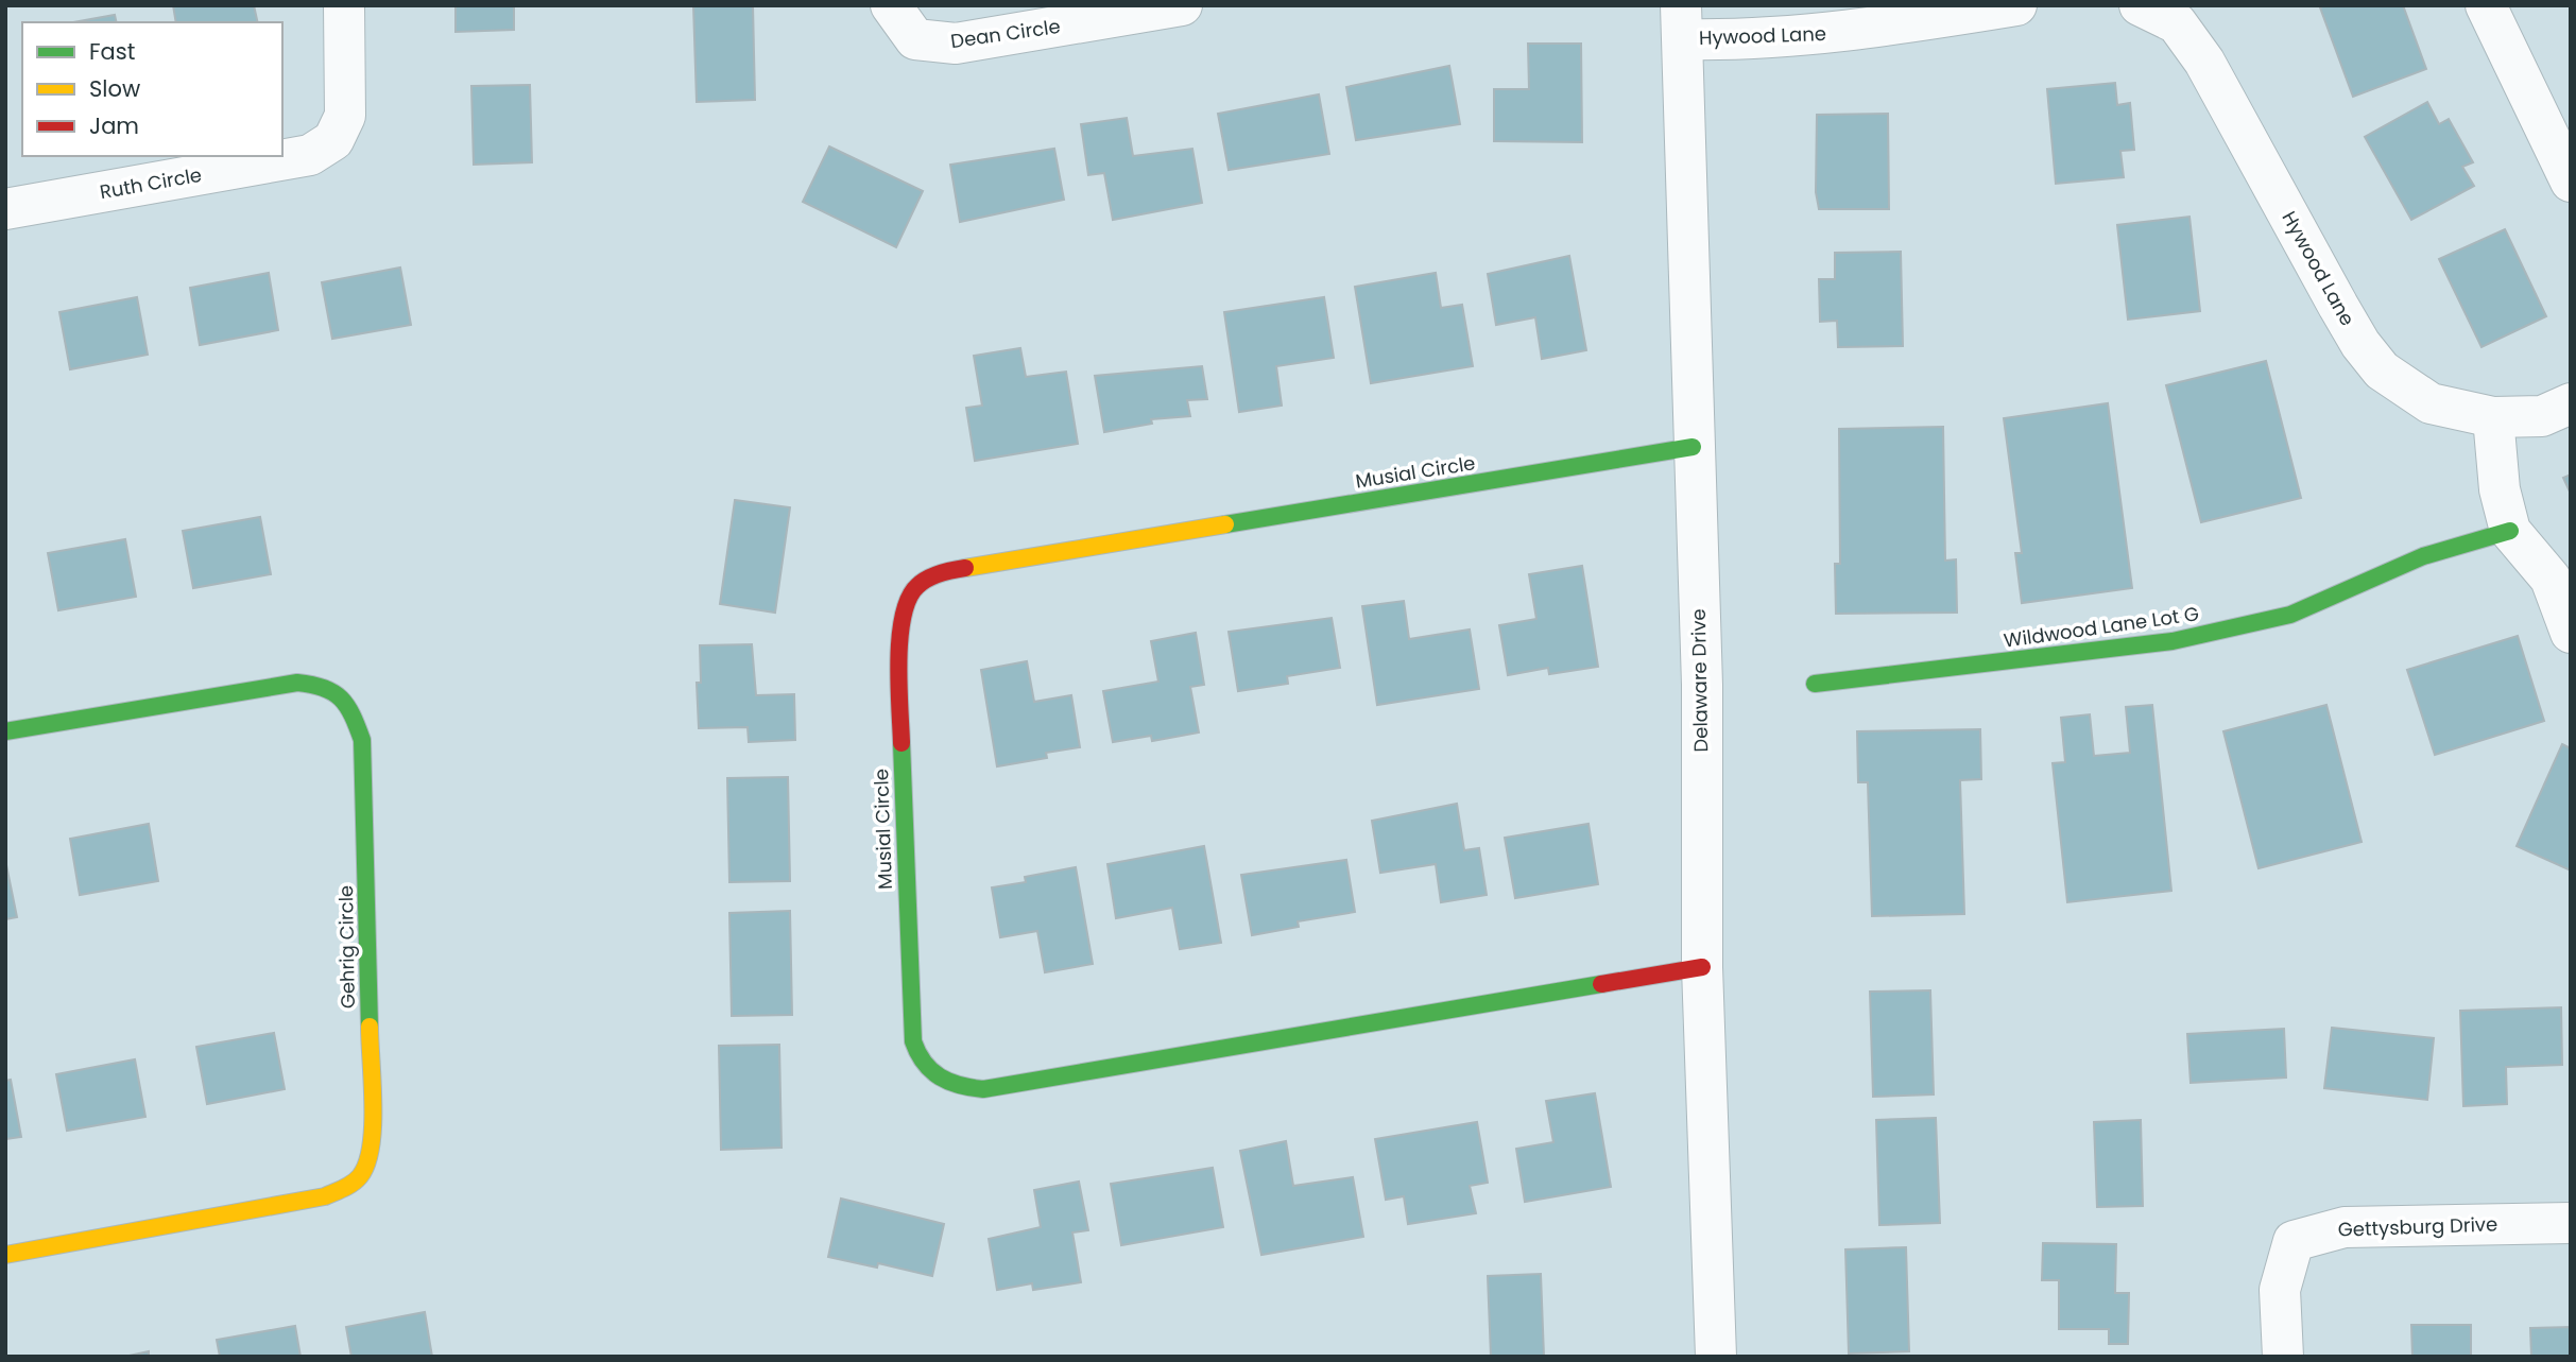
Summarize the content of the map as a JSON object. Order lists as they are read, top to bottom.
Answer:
{
  "streets": {
    "street": [
      "Dean Circle",
      "Hywood Lane",
      "Ruth Circle",
      "Musial Circle",
      "Wildwood Lane Lot G",
      "Delaware Drive",
      "Gehrig Circle",
      "Gettysburg Drive"
    ]
  },
  "crossings": [
    ["Hywood Lane", "Delaware Drive"],
    ["Musial Circle", "Delaware Drive"]
  ],
  "legend": ["Fast", "Slow", "Jam"]
}
